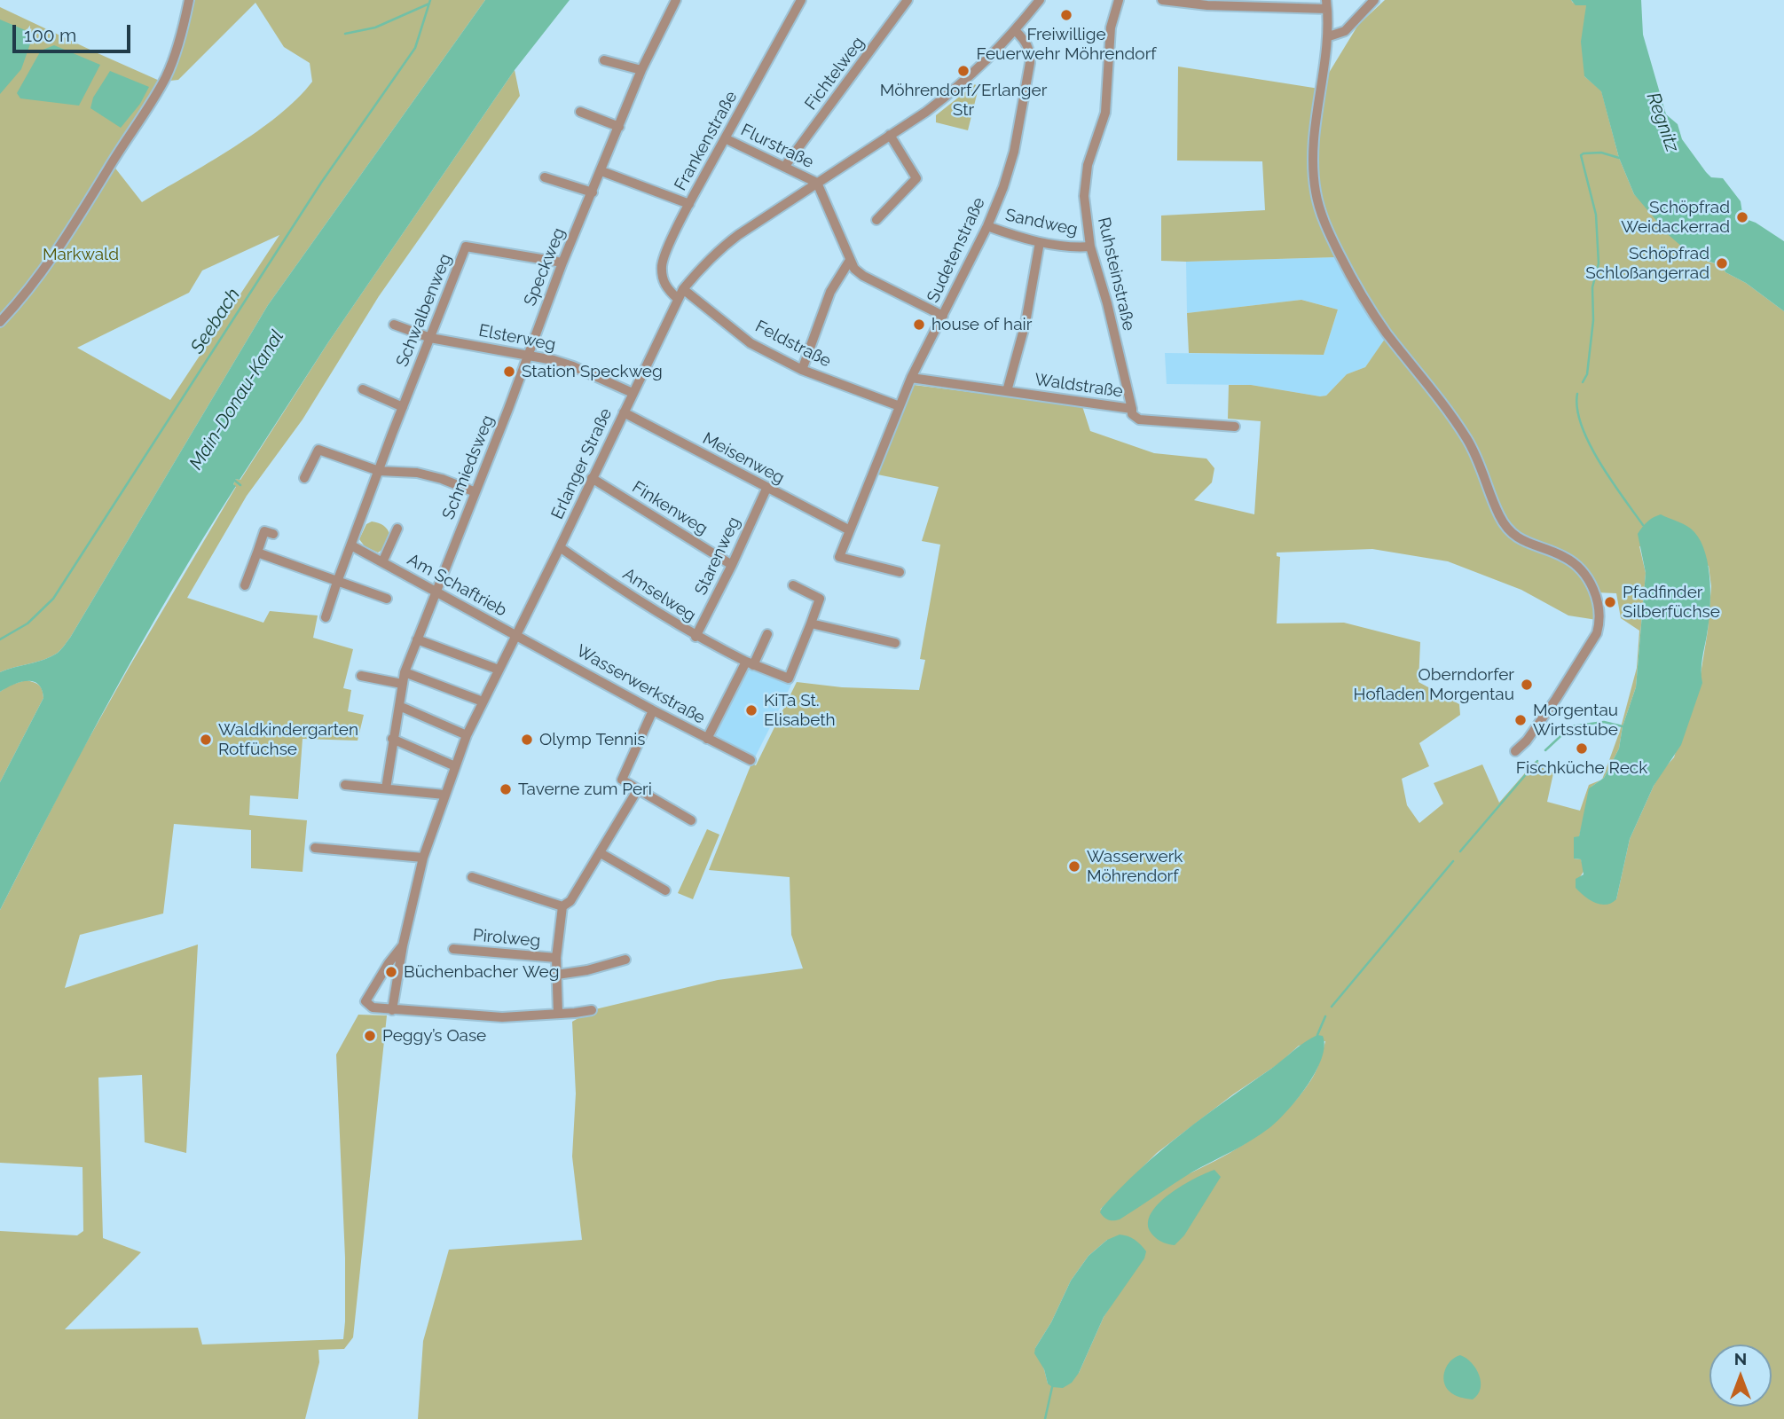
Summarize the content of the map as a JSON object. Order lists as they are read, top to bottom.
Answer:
{
  "streets": {
    "street": [
      "Fichtelweg",
      "Frankenstraße",
      "Flurstraße",
      "Sandweg",
      "Sudetenstraße",
      "Speckweg",
      "Ruhsteinstraße",
      "Schwalbenweg",
      "Elsterweg",
      "Feldstraße",
      "Waldstraße",
      "Meisenweg",
      "Erlanger Straße",
      "Schmiedsweg",
      "Finkenweg",
      "Starenweg",
      "Am Schaftrieb",
      "Amselweg",
      "Wasserwerkstraße",
      "Pirolweg"
    ]
  },
  "crossings": [
    ["Fichtelweg", "Flurstraße"],
    ["Frankenstraße", "Flurstraße"],
    ["Frankenstraße", "Erlanger Straße"],
    ["Flurstraße", "Erlanger Straße"],
    ["Sandweg", "Sudetenstraße"],
    ["Sandweg", "Ruhsteinstraße"],
    ["Sudetenstraße", "Feldstraße"],
    ["Sudetenstraße", "Waldstraße"],
    ["Sudetenstraße", "Meisenweg"],
    ["Sudetenstraße", "Erlanger Straße"],
    ["Speckweg", "Schwalbenweg"],
    ["Speckweg", "Elsterweg"],
    ["Speckweg", "Schmiedsweg"],
    ["Ruhsteinstraße", "Waldstraße"],
    ["Schwalbenweg", "Elsterweg"],
    ["Schwalbenweg", "Am Schaftrieb"],
    ["Elsterweg", "Erlanger Straße"],
    ["Elsterweg", "Schmiedsweg"],
    ["Feldstraße", "Erlanger Straße"],
    ["Meisenweg", "Erlanger Straße"],
    ["Meisenweg", "Starenweg"],
    ["Erlanger Straße", "Finkenweg"],
    ["Erlanger Straße", "Am Schaftrieb"],
    ["Erlanger Straße", "Amselweg"],
    ["Erlanger Straße", "Wasserwerkstraße"],
    ["Schmiedsweg", "Am Schaftrieb"],
    ["Finkenweg", "Starenweg"],
    ["Starenweg", "Amselweg"],
    ["Am Schaftrieb", "Wasserwerkstraße"]
  ],
  "water": ["Regnitz", "Seebach", "Main-Donau-Kanal"],
  "parks": ["Markwald"],
  "places": [
    "Freiwillige Feuerwehr Möhrendorf",
    "Möhrendorf/Erlanger Str",
    "Schöpfrad Weidackerrad",
    "Schöpfrad Schloßangerrad",
    "house of hair",
    "Station Speckweg",
    "Pfadfinder Silberfüchse",
    "Oberndorfer Hofladen Morgentau",
    "KiTa St. Elisabeth",
    "Morgentau Wirtsstube",
    "Waldkindergarten Rotfüchse",
    "Olymp Tennis",
    "Fischküche Reck",
    "Taverne zum Peri",
    "Wasserwerk Möhrendorf",
    "Büchenbacher Weg",
    "Peggy’s Oase"
  ],
  "scale_bar": "100 m",
  "north": "top"
}
